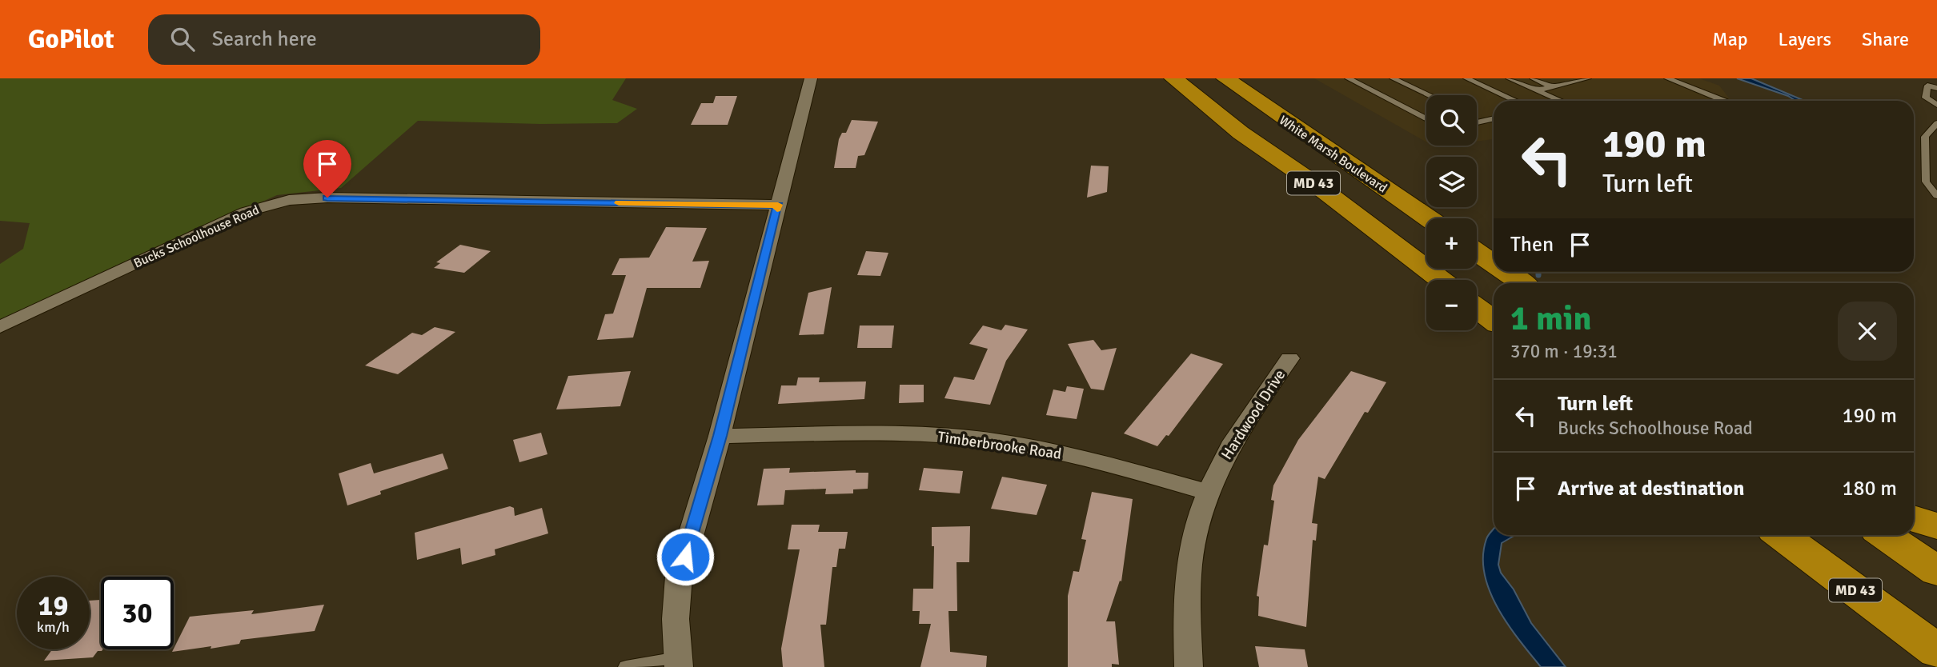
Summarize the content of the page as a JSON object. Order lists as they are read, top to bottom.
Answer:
{
  "streets": {
    "highway": ["White Marsh Boulevard", "MD 43"],
    "street": ["Bucks Schoolhouse Road", "Hardwood Drive", "Timberbrooke Road"]
  },
  "crossings": [
    ["Hardwood Drive", "Timberbrooke Road"]
  ],
  "page": {
    "header": "GoPilot",
    "search": "Search here",
    "nav": ["Map", "Layers", "Share"],
    "map_buttons": ["+", "−"],
    "turn": ["190 m", "Turn left"],
    "then": "Then",
    "heading": ["1 min", "370 m · 19:31"],
    "list": [
      {
        "name": "Turn left",
        "note": "Bucks Schoolhouse Road",
        "value": "190 m"
      },
      {
        "name": "Arrive at destination",
        "value": "180 m"
      }
    ],
    "speed": "19 km/h",
    "limit": "30"
  }
}
